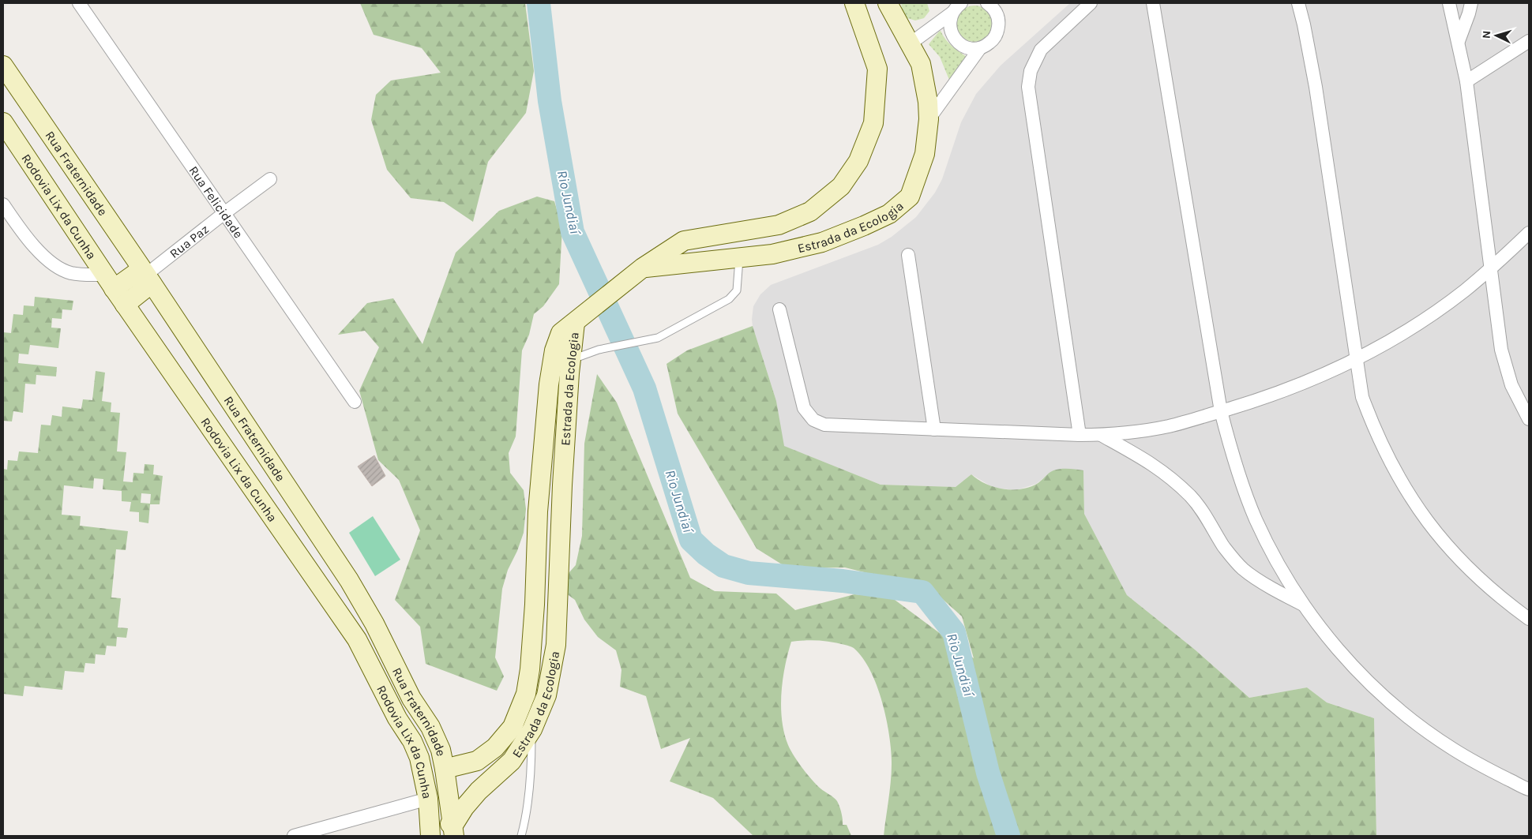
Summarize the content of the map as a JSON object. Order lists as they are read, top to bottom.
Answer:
{
  "streets": {
    "street": [
      "Rua Fraternidade",
      "Rua Felicidade",
      "Rodovia Lix da Cunha",
      "Estrada da Ecologia",
      "Rua Paz"
    ]
  },
  "crossings": [
    ["Rua Fraternidade", "Estrada da Ecologia"],
    ["Rua Fraternidade", "Rua Paz"],
    ["Rua Felicidade", "Rua Paz"]
  ],
  "water": ["Rio Jundiaí"],
  "north": "left"
}
